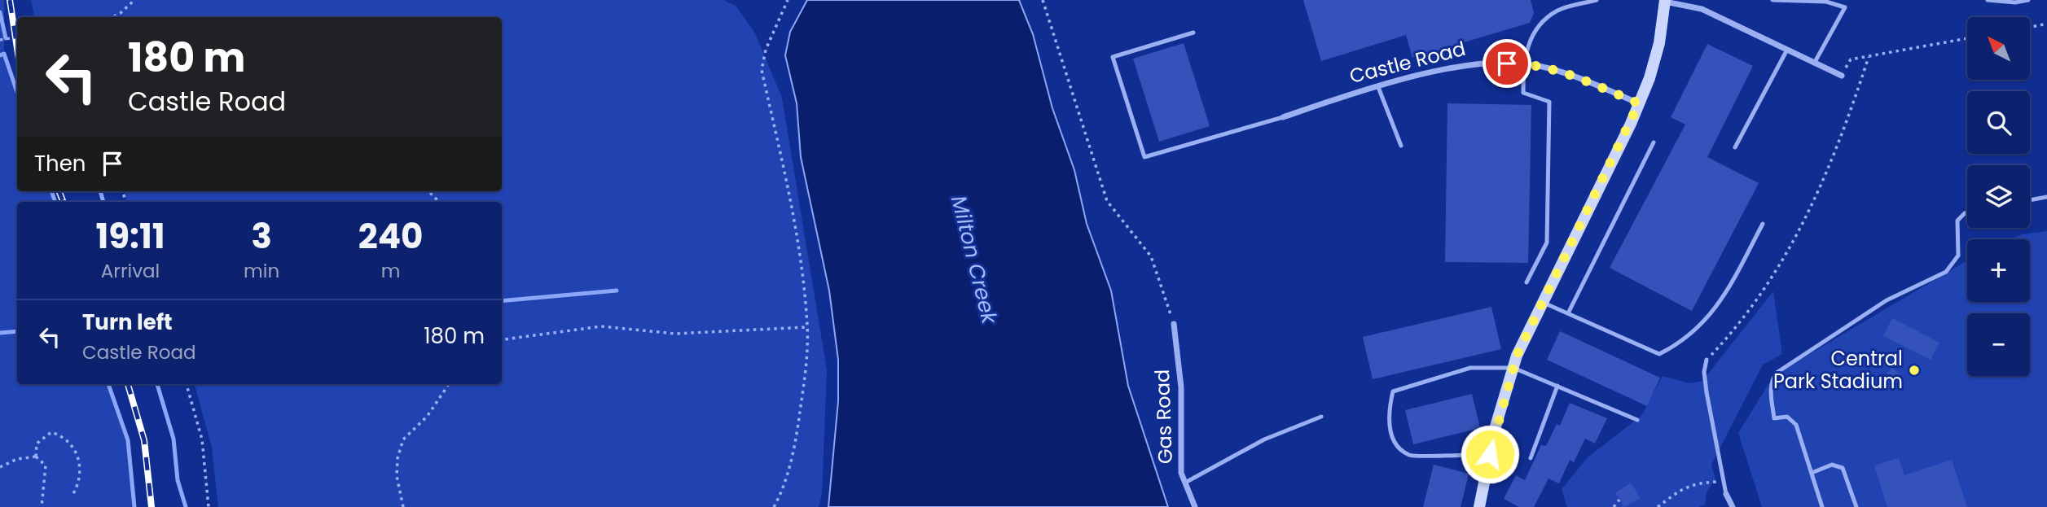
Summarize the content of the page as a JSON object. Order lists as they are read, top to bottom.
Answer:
{
  "streets": {
    "street": ["Castle Road", "Gas Road"]
  },
  "water": ["Milton Creek"],
  "places": ["Central Park Stadium"],
  "north": "top left",
  "page": {
    "map_buttons": ["+", "−"],
    "turn": ["180 m", "Castle Road"],
    "then": "Then",
    "eta": [
      "19:11",
      "Arrival",
      "3",
      "min",
      "240",
      "m"
    ],
    "list": [
      {
        "name": "Turn left",
        "note": "Castle Road",
        "value": "180 m"
      }
    ]
  }
}
